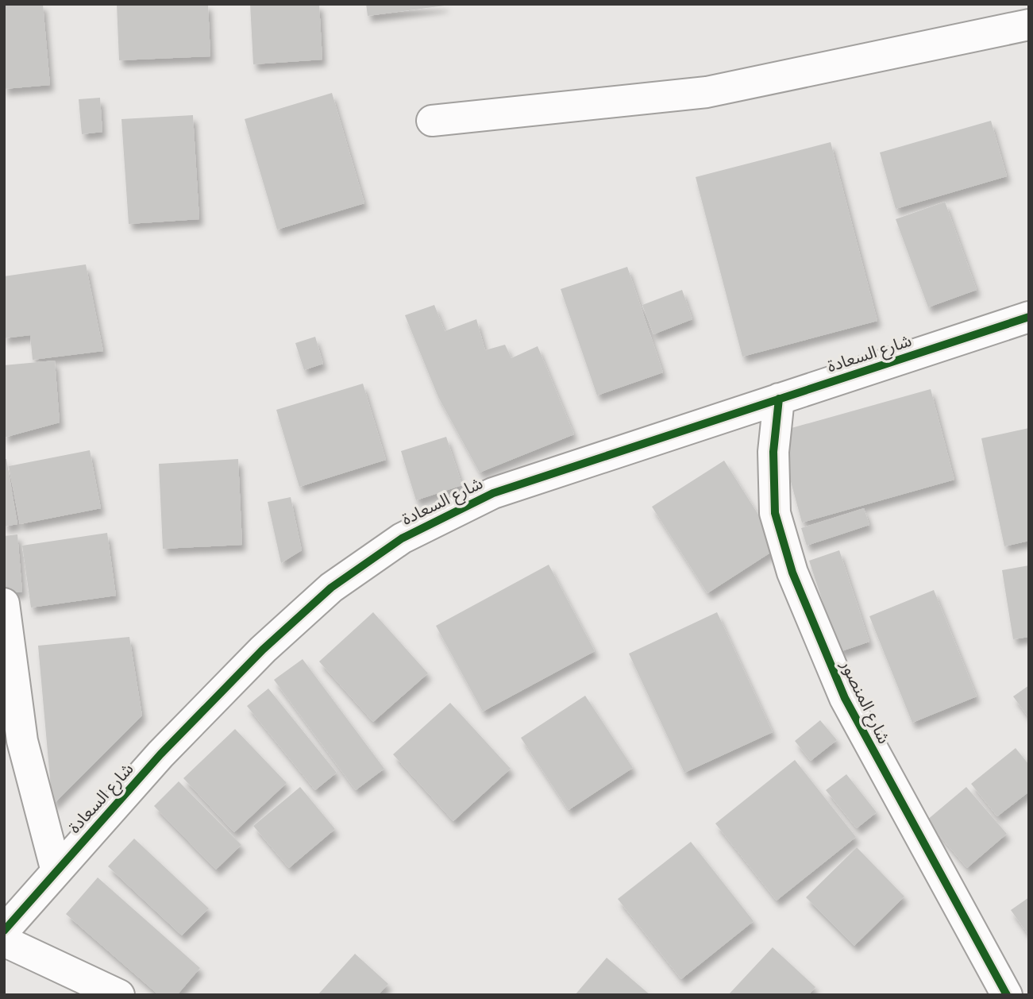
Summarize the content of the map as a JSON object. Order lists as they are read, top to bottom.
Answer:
{
  "streets": {
    "street": ["شارع السعادة", "شارع المنصور"]
  },
  "crossings": [
    ["شارع السعادة", "شارع المنصور"]
  ]
}
